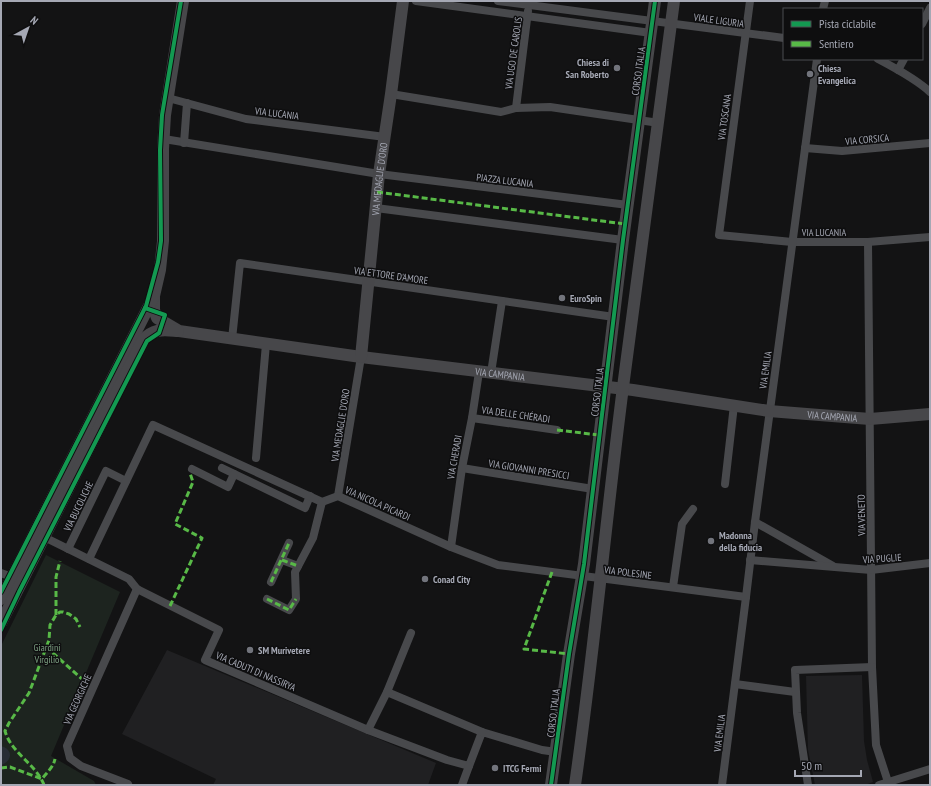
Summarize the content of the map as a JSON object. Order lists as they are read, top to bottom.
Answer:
{
  "streets": {
    "street": [
      "VIALE LIGURIA",
      "VIA UGO DE CAROLIS",
      "CORSO ITALIA",
      "VIA LUCANIA",
      "VIA TOSCANA",
      "VIA CORSICA",
      "VIA MEDAGLIE D'ORO",
      "PIAZZA LUCANIA",
      "VIA ETTORE D'AMORE",
      "VIA EMILIA",
      "VIA CAMPANIA",
      "VIA DELLE CHÉRADI",
      "VIA CHERADI",
      "VIA GIOVANNI PRESICCI",
      "VIA NICOLA PICARDI",
      "VIA BUCOLICHE",
      "VIA VENETO",
      "VIA PUGLIE",
      "VIA POLESINE",
      "VIA CADUTI DI NASSIRYA",
      "VIA GEORGICHE"
    ]
  },
  "crossings": [
    ["VIALE LIGURIA", "CORSO ITALIA"],
    ["VIALE LIGURIA", "VIA TOSCANA"],
    ["CORSO ITALIA", "PIAZZA LUCANIA"],
    ["CORSO ITALIA", "VIA ETTORE D'AMORE"],
    ["CORSO ITALIA", "VIA CAMPANIA"],
    ["CORSO ITALIA", "VIA GIOVANNI PRESICCI"],
    ["CORSO ITALIA", "VIA NICOLA PICARDI"],
    ["CORSO ITALIA", "VIA POLESINE"],
    ["VIA LUCANIA", "VIA TOSCANA"],
    ["VIA LUCANIA", "VIA MEDAGLIE D'ORO"],
    ["VIA LUCANIA", "VIA EMILIA"],
    ["VIA LUCANIA", "VIA VENETO"],
    ["VIA CORSICA", "VIA EMILIA"],
    ["VIA MEDAGLIE D'ORO", "PIAZZA LUCANIA"],
    ["VIA MEDAGLIE D'ORO", "VIA ETTORE D'AMORE"],
    ["VIA MEDAGLIE D'ORO", "VIA CAMPANIA"],
    ["VIA MEDAGLIE D'ORO", "VIA NICOLA PICARDI"],
    ["VIA ETTORE D'AMORE", "VIA CAMPANIA"],
    ["VIA ETTORE D'AMORE", "VIA CHERADI"],
    ["VIA EMILIA", "VIA CAMPANIA"],
    ["VIA EMILIA", "VIA PUGLIE"],
    ["VIA EMILIA", "VIA POLESINE"],
    ["VIA CAMPANIA", "VIA CHERADI"],
    ["VIA CAMPANIA", "VIA VENETO"],
    ["VIA DELLE CHÉRADI", "VIA CHERADI"],
    ["VIA CHERADI", "VIA GIOVANNI PRESICCI"],
    ["VIA CHERADI", "VIA NICOLA PICARDI"],
    ["VIA NICOLA PICARDI", "VIA POLESINE"],
    ["VIA VENETO", "VIA PUGLIE"],
    ["VIA CADUTI DI NASSIRYA", "VIA GEORGICHE"]
  ],
  "parks": ["Giardini Virgilio"],
  "places": [
    "Chiesa di San Roberto",
    "Chiesa Evangelica",
    "EuroSpin",
    "Madonna della fiducia",
    "Conad City",
    "SM Murivetere",
    "ITCG Fermi"
  ],
  "legend": ["Pista ciclabile", "Sentiero"],
  "scale_bar": "50 m",
  "north": "top right"
}
